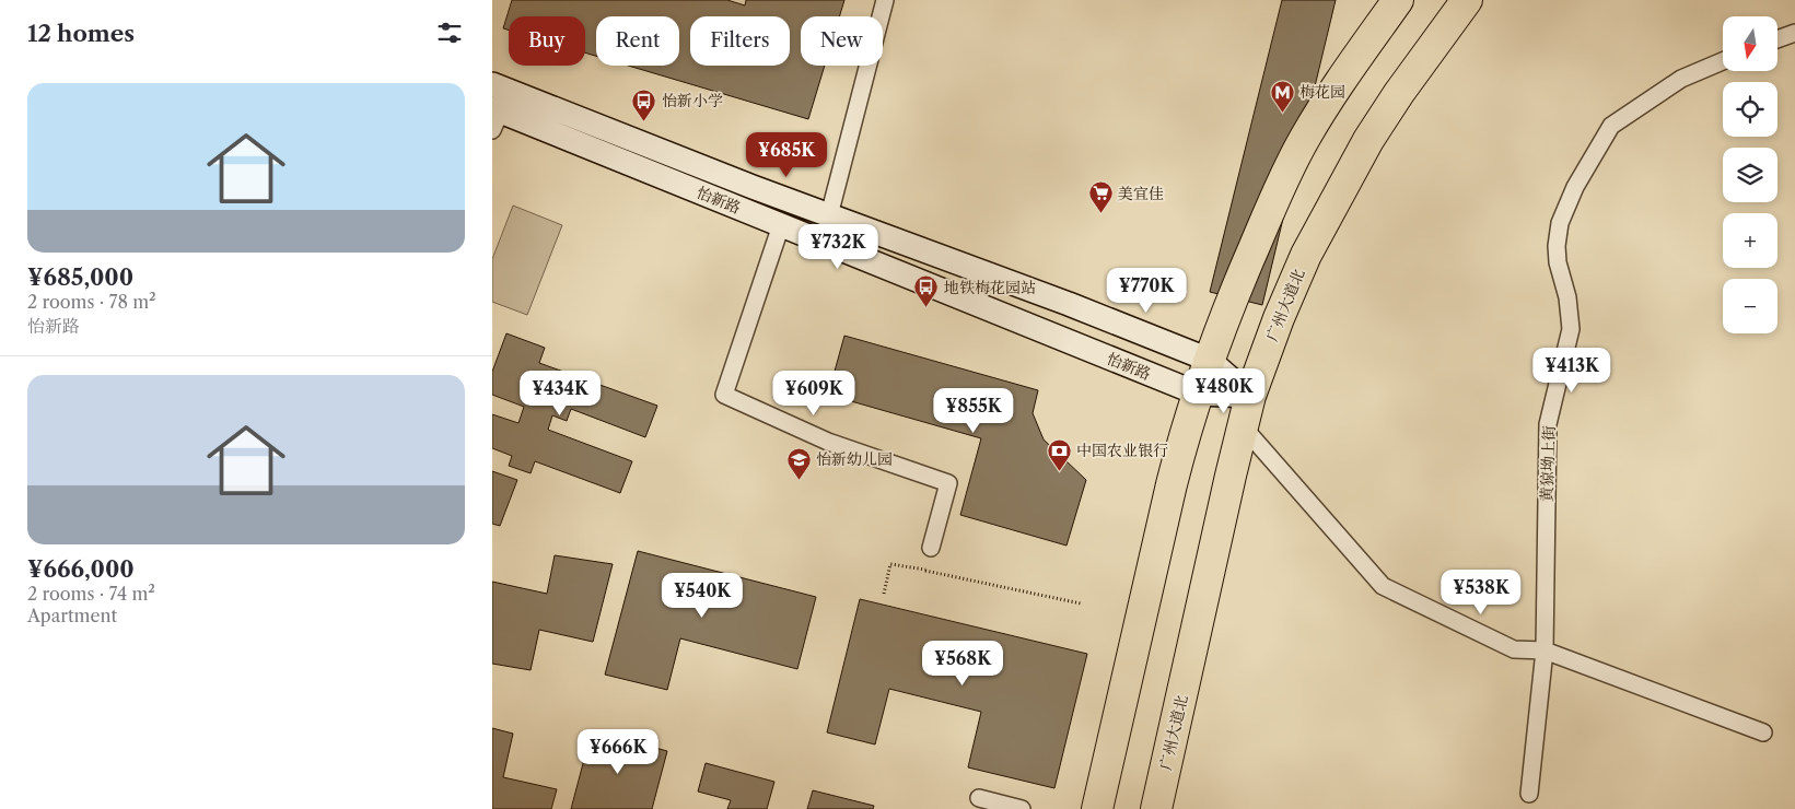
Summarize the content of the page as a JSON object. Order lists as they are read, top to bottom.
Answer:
{
  "streets": {
    "highway": ["广州大道北"],
    "main road": ["怡新路"],
    "street": ["黄猄坳上街"]
  },
  "crossings": [
    ["怡新路", "广州大道北"]
  ],
  "places": {
    "metro station": ["梅花园"],
    "bus stop": ["怡新小学", "地铁梅花园站"],
    "supermarket": ["美宜佳"],
    "bank": ["中国农业银行"],
    "school or university": ["怡新幼儿园"]
  },
  "north": "bottom",
  "page": {
    "heading": "12 homes",
    "map_buttons": ["+", "−"],
    "chip": [
      "Buy",
      "Rent",
      "Filters",
      "New"
    ],
    "list": [
      {
        "name": "¥685,000",
        "note": "2 rooms · 78 m² · 怡新路"
      },
      {
        "name": "¥666,000",
        "note": "2 rooms · 74 m² · Apartment"
      }
    ],
    "price": [
      "¥685K",
      "¥732K",
      "¥770K",
      "¥413K",
      "¥480K",
      "¥434K",
      "¥609K",
      "¥855K",
      "¥538K",
      "¥540K",
      "¥568K",
      "¥666K"
    ]
  }
}
